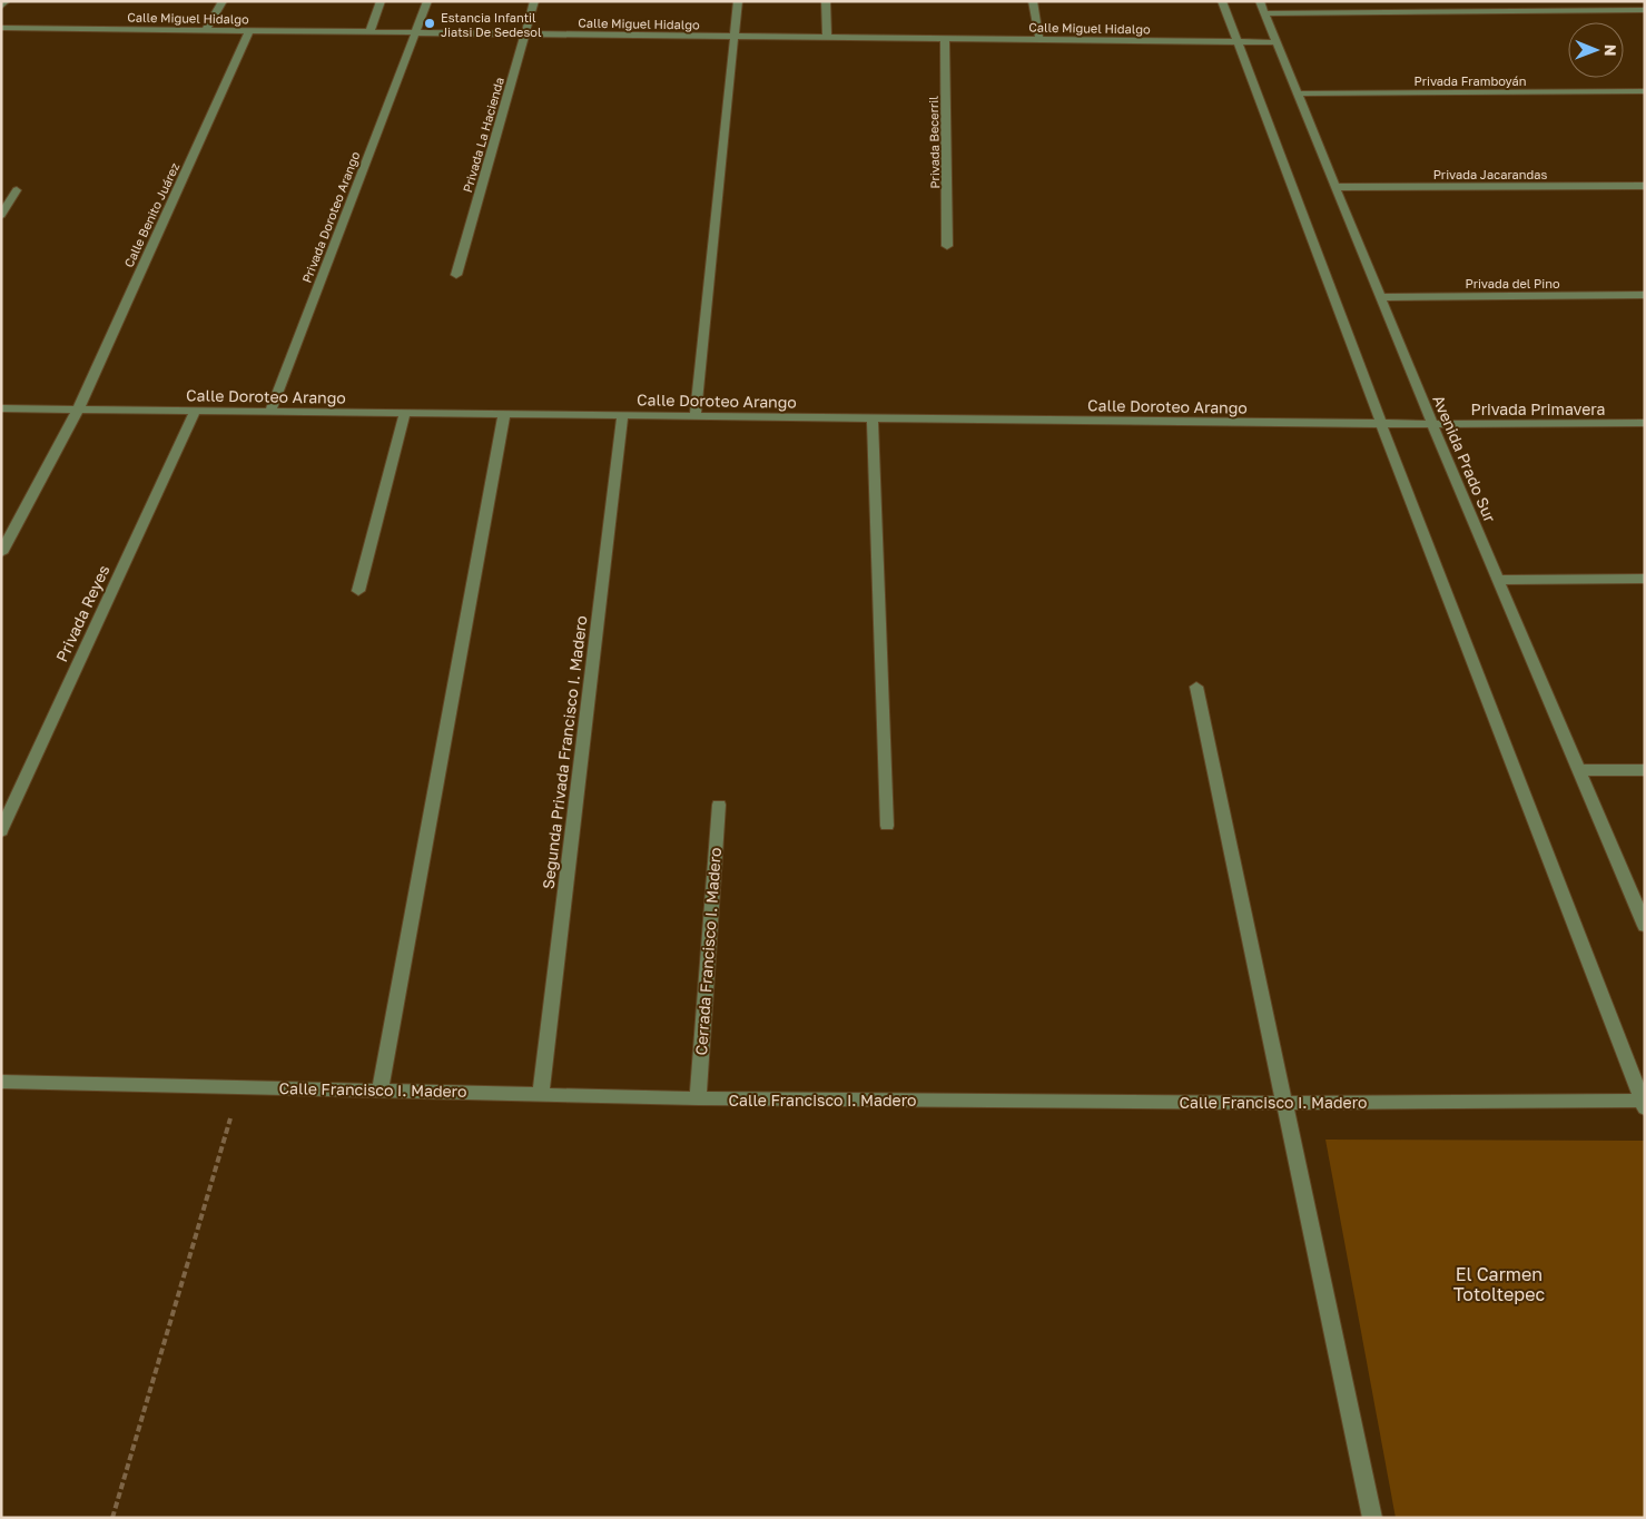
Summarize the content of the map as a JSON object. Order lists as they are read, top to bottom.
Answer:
{
  "streets": {
    "street": [
      "Calle Miguel Hidalgo",
      "Privada Framboyán",
      "Privada La Hacienda",
      "Privada Becerril",
      "Privada Jacarandas",
      "Calle Benito Juárez",
      "Privada Doroteo Arango",
      "Privada del Pino",
      "Calle Doroteo Arango",
      "Privada Primavera",
      "Avenida Prado Sur",
      "Privada Reyes",
      "Segunda Privada Francisco I. Madero",
      "Cerrada Francisco I. Madero",
      "Calle Francisco I. Madero"
    ]
  },
  "crossings": [
    ["Calle Miguel Hidalgo", "Privada La Hacienda"],
    ["Calle Miguel Hidalgo", "Privada Becerril"],
    ["Calle Miguel Hidalgo", "Calle Benito Juárez"],
    ["Calle Miguel Hidalgo", "Privada Doroteo Arango"],
    ["Calle Miguel Hidalgo", "Avenida Prado Sur"],
    ["Privada Framboyán", "Avenida Prado Sur"],
    ["Privada Jacarandas", "Avenida Prado Sur"],
    ["Calle Benito Juárez", "Calle Doroteo Arango"],
    ["Privada Doroteo Arango", "Calle Doroteo Arango"],
    ["Privada del Pino", "Avenida Prado Sur"],
    ["Calle Doroteo Arango", "Privada Primavera"],
    ["Calle Doroteo Arango", "Avenida Prado Sur"],
    ["Calle Doroteo Arango", "Privada Reyes"],
    ["Calle Doroteo Arango", "Segunda Privada Francisco I. Madero"],
    ["Privada Primavera", "Avenida Prado Sur"],
    ["Segunda Privada Francisco I. Madero", "Calle Francisco I. Madero"],
    ["Cerrada Francisco I. Madero", "Calle Francisco I. Madero"]
  ],
  "parks": ["El Carmen Totoltepec"],
  "places": ["Estancia Infantil Jiatsi De Sedesol"],
  "north": "right"
}
